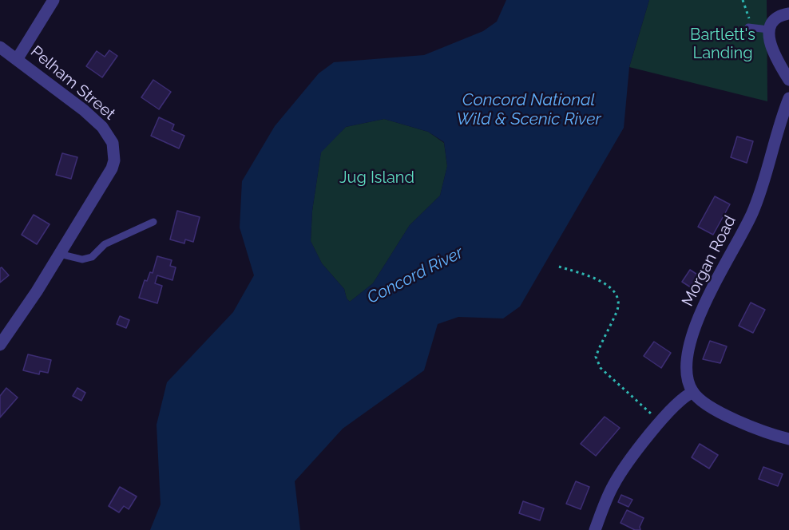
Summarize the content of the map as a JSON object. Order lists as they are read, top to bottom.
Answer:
{
  "streets": {
    "street": ["Pelham Street", "Morgan Road"]
  },
  "water": ["Concord National Wild & Scenic River", "Concord River"],
  "parks": ["Bartlett's Landing", "Jug Island"]
}
